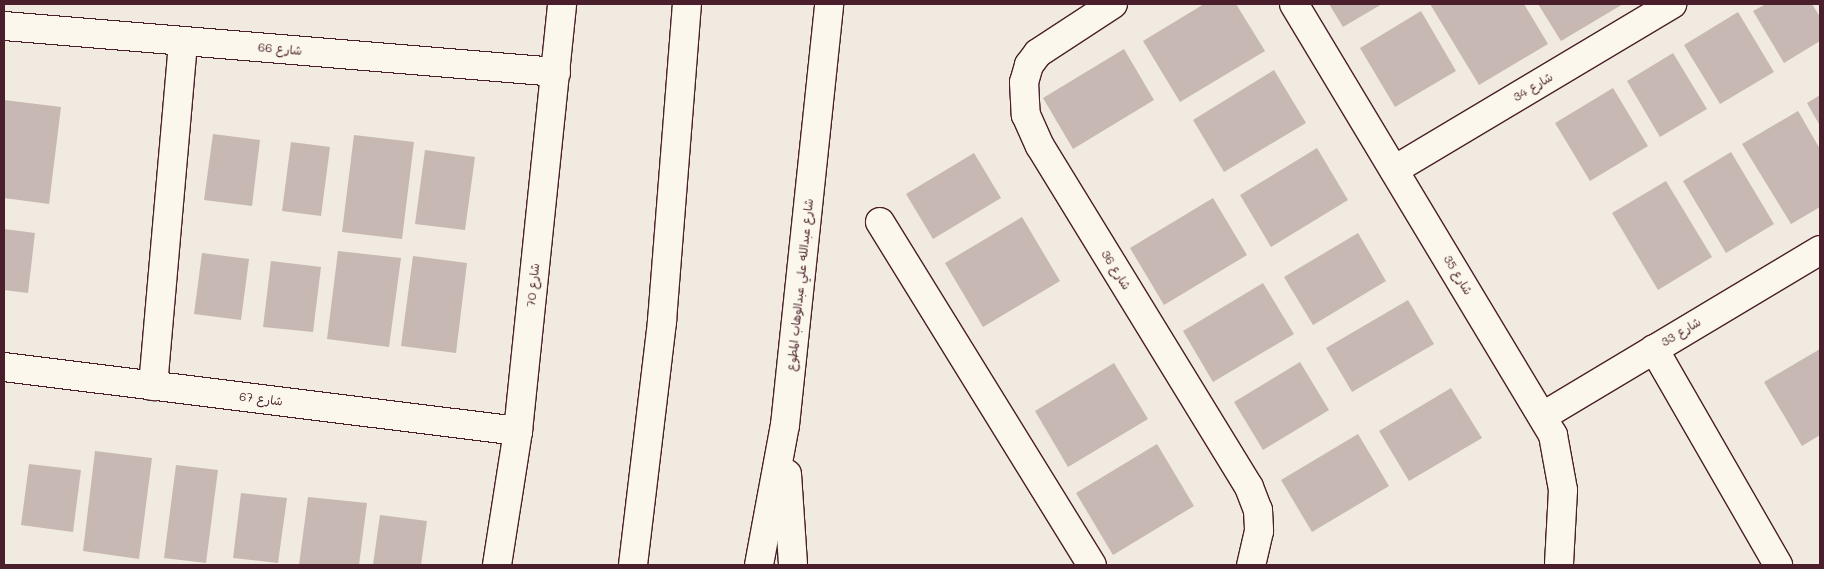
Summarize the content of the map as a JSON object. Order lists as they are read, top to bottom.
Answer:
{
  "streets": {
    "street": [
      "شارع 66",
      "شارع 34",
      "شارع 36",
      "شارع 35",
      "شارع 70",
      "شارع عبدالله علي عبدالوهاب المطوع",
      "شارع 33",
      "شارع 67"
    ]
  },
  "crossings": [
    ["شارع 66", "شارع 70"],
    ["شارع 34", "شارع 35"],
    ["شارع 35", "شارع 33"],
    ["شارع 70", "شارع 67"]
  ]
}
